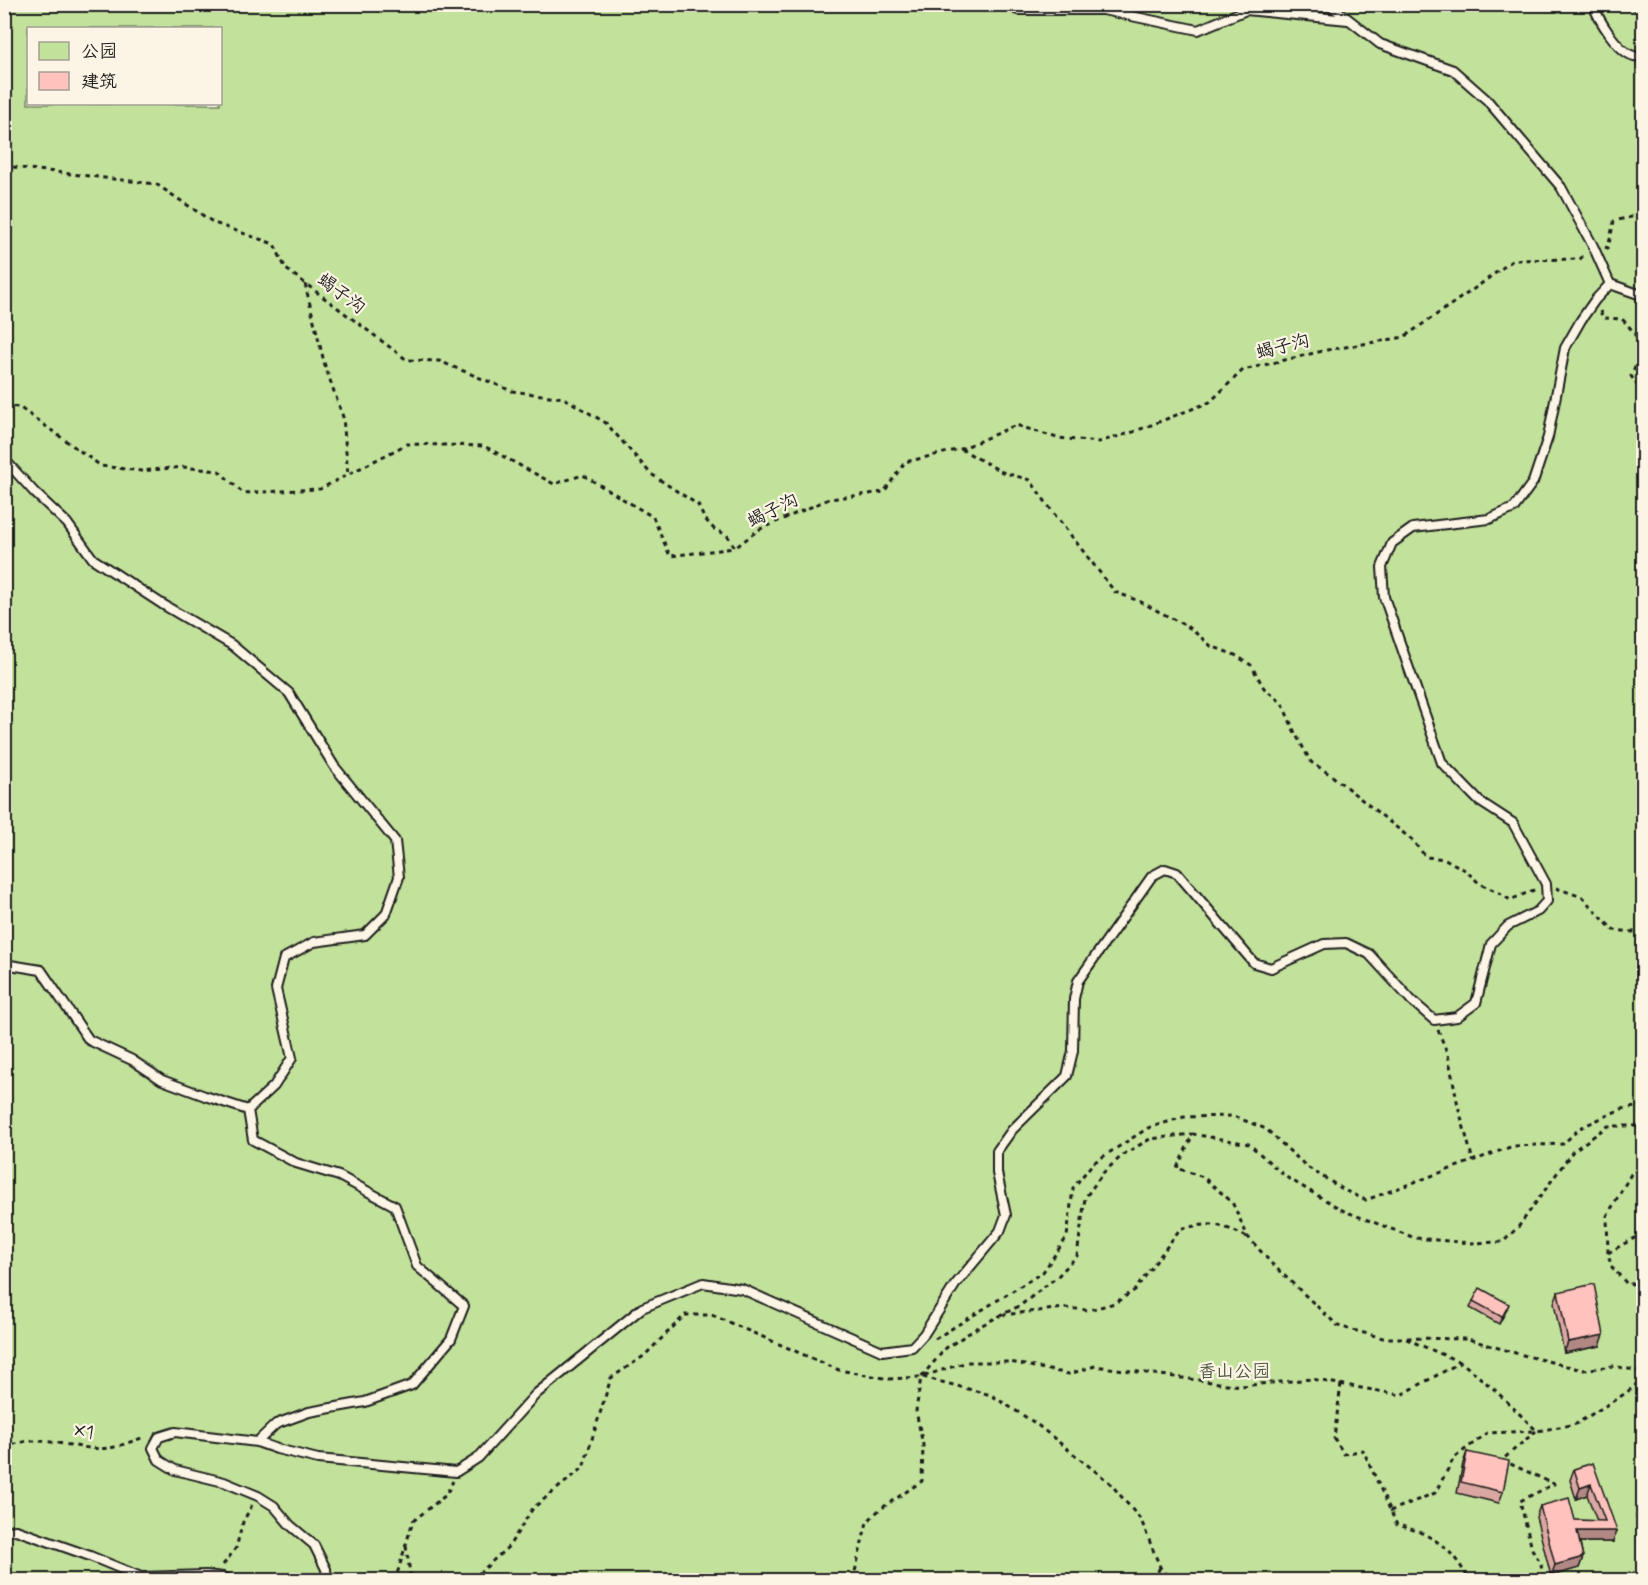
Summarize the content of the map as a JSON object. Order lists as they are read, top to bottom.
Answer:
{
  "streets": {
    "path": ["蝎子沟", "X1"]
  },
  "parks": ["香山公园"],
  "legend": ["公园", "建筑"]
}
